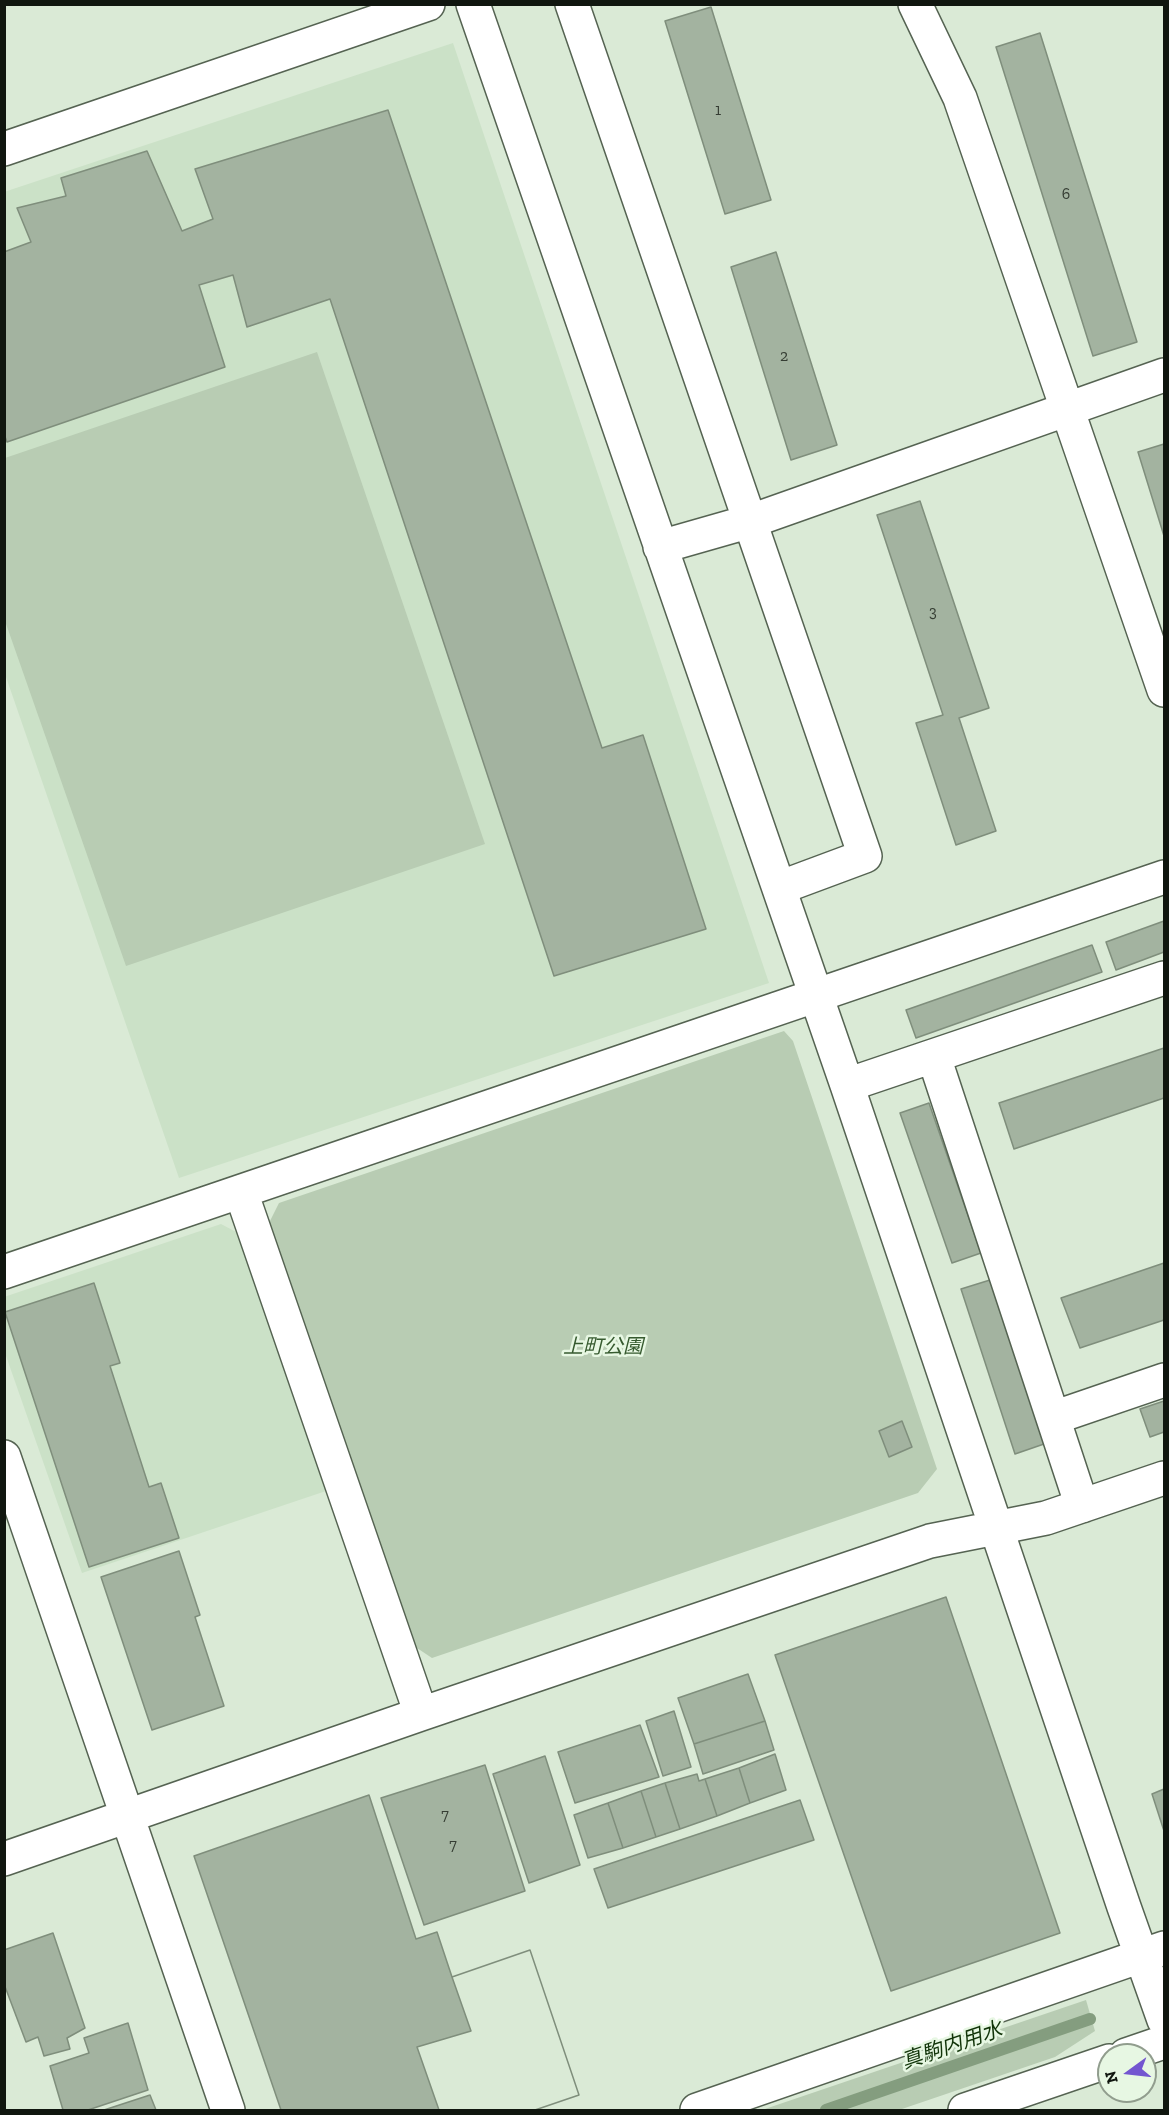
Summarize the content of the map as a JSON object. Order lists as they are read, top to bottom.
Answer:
{
  "water": ["真駒内用水"],
  "parks": ["上町公園"],
  "house_numbers": [
    "1",
    "6",
    "2",
    "3",
    "7",
    "7"
  ],
  "north": "left"
}
